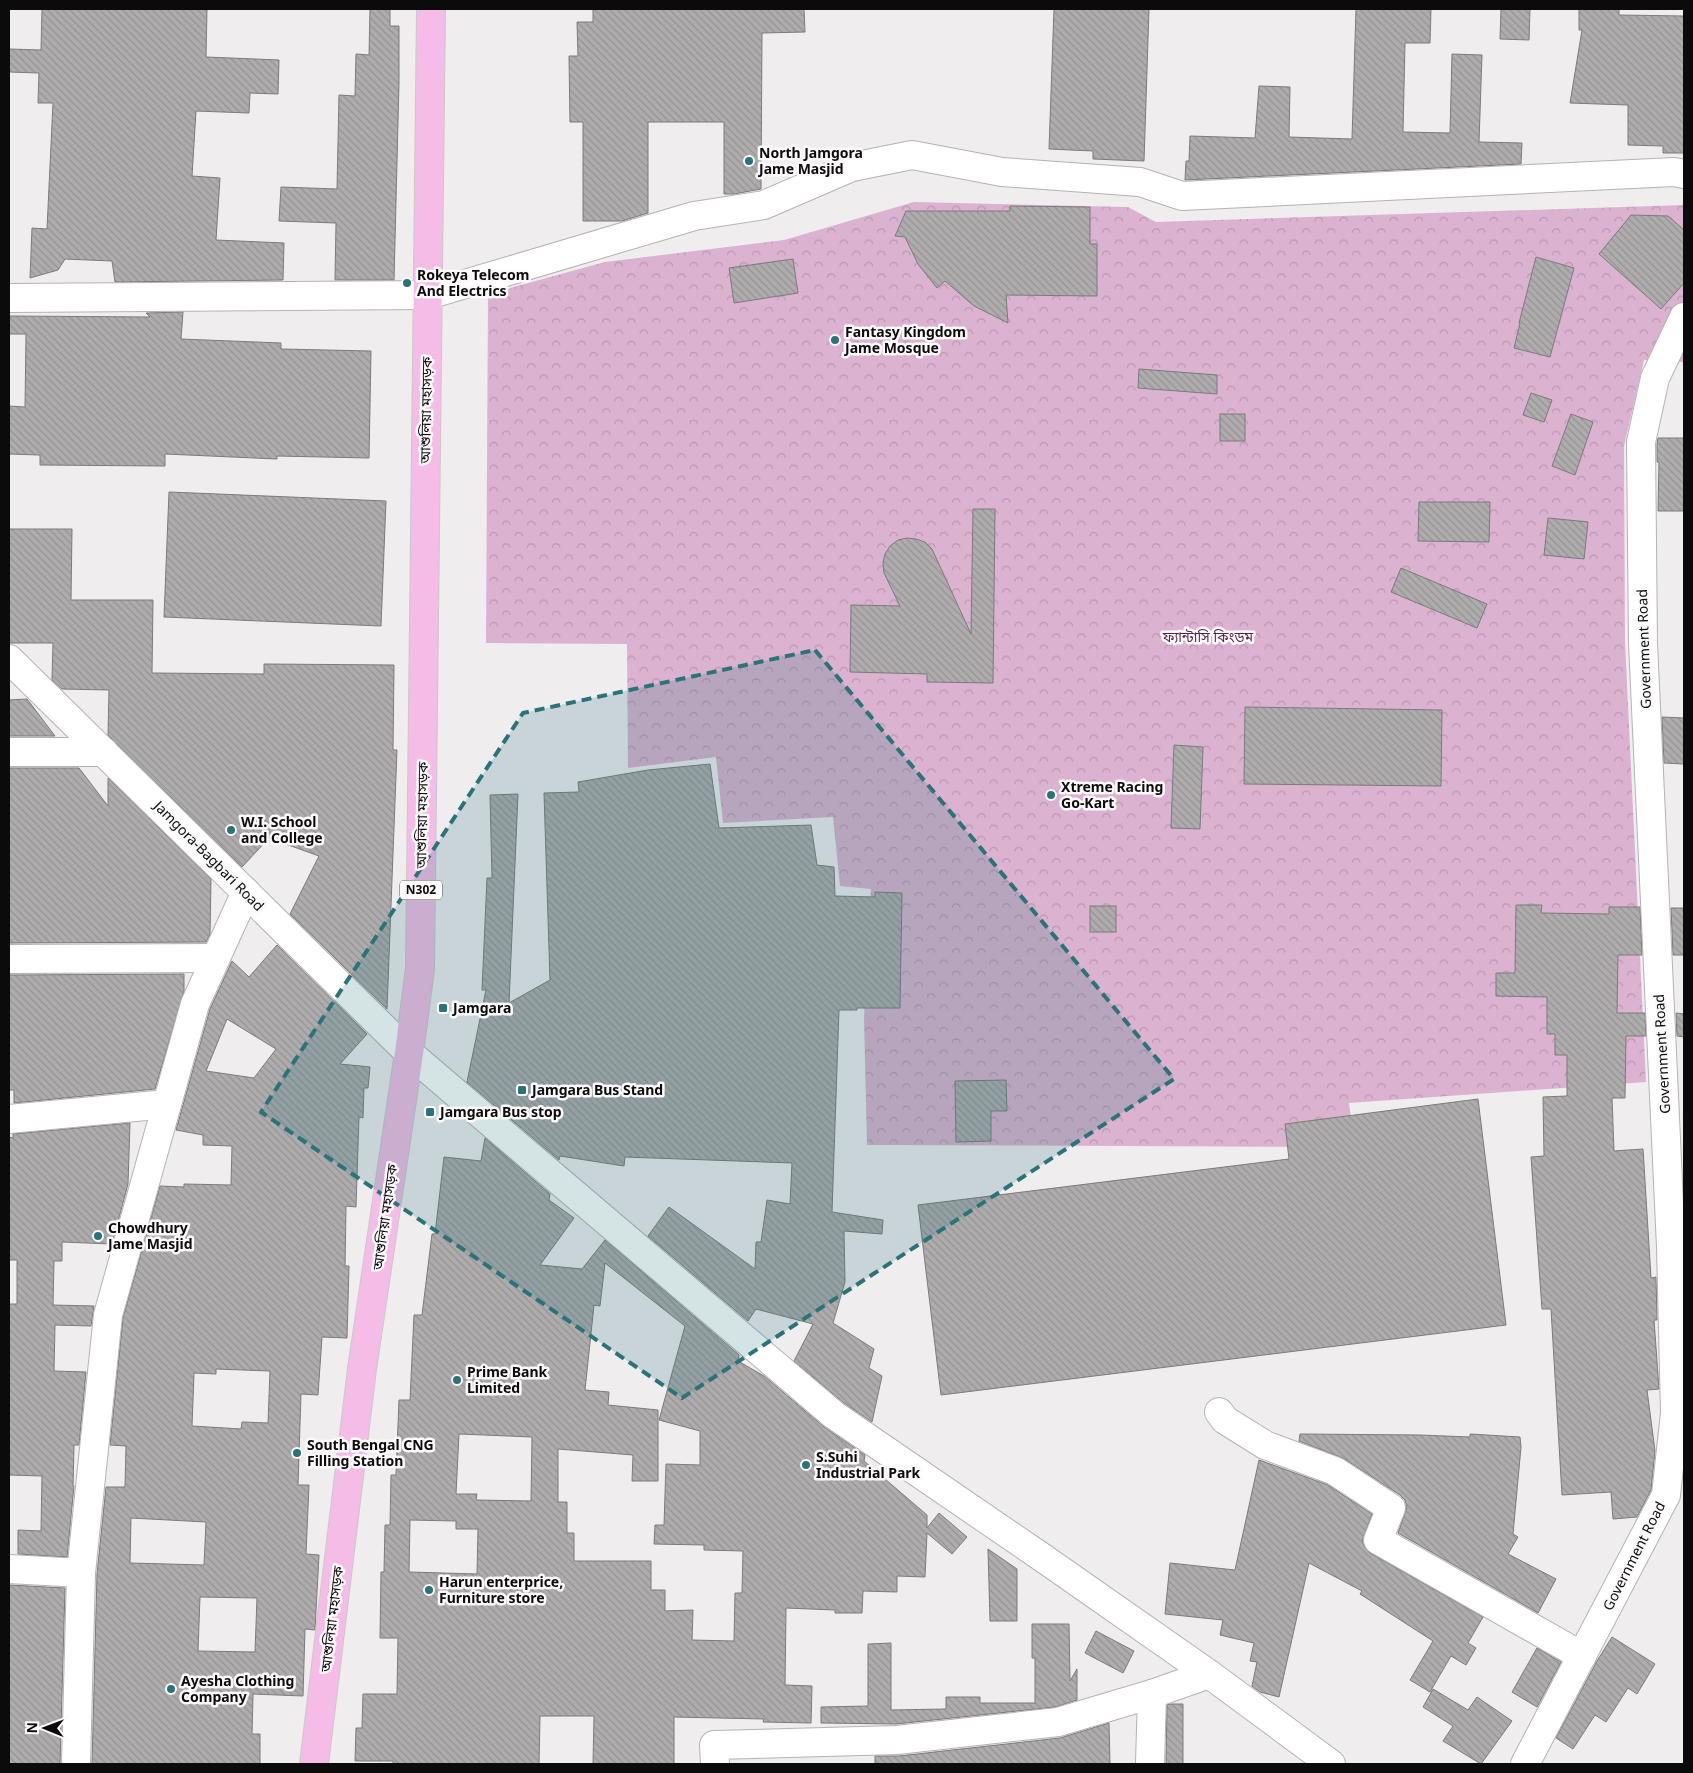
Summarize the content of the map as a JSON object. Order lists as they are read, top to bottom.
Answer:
{
  "streets": {
    "highway": ["আশুলিয়া মহাসড়ক", "N302"],
    "street": ["Government Road", "Jamgora-Bagbari Road"]
  },
  "crossings": [
    ["আশুলিয়া মহাসড়ক", "Jamgora-Bagbari Road"]
  ],
  "parks": ["ফ্যান্টাসি কিংডম"],
  "places": {
    "other": [
      "North Jamgora Jame Masjid",
      "Rokeya Telecom And Electrics",
      "Fantasy Kingdom Jame Mosque",
      "Xtreme Racing Go-Kart",
      "W.I. School and College",
      "Chowdhury Jame Masjid",
      "Prime Bank Limited",
      "South Bengal CNG Filling Station",
      "S.Suhi Industrial Park",
      "Harun enterprice, Furniture store",
      "Ayesha Clothing Company"
    ],
    "transit": ["Jamgara", "Jamgara Bus Stand", "Jamgara Bus stop"]
  },
  "north": "left"
}
